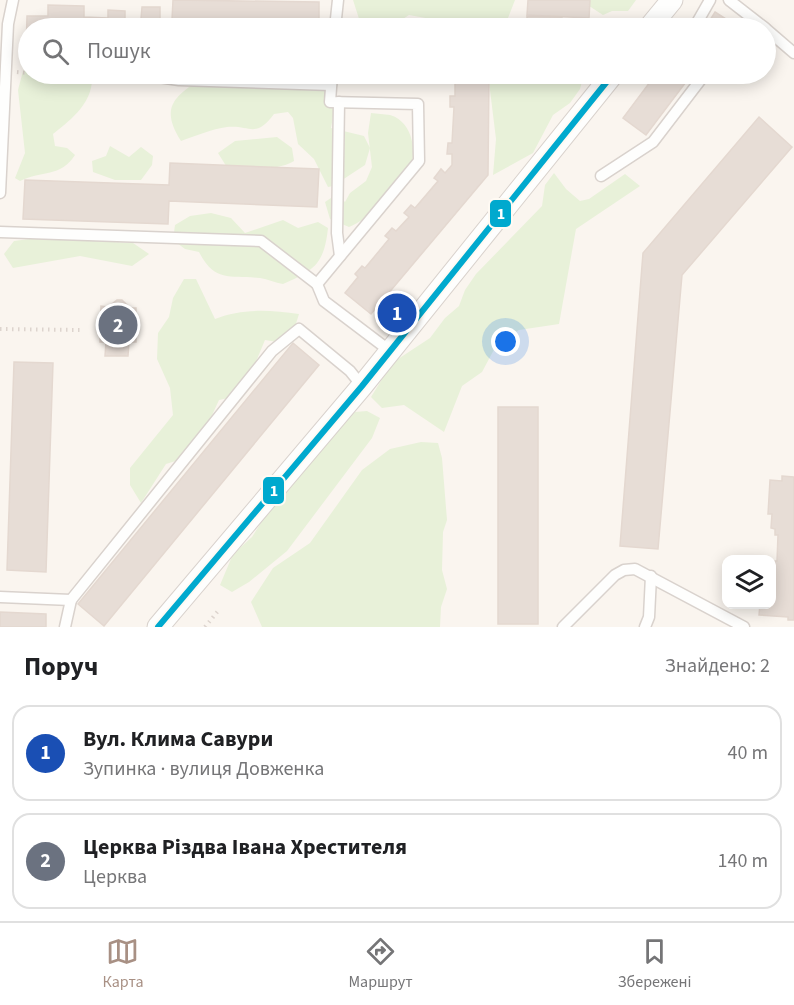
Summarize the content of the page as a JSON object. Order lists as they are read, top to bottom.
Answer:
{
  "lines": ["transit line 1"],
  "page": {
    "search": "Пошук",
    "pins": ["1", "2"],
    "heading": ["Поруч", "Знайдено: 2"],
    "list": [
      {
        "mark": "1",
        "name": "Вул. Клима Савури",
        "note": "Зупинка · вулиця Довженка",
        "value": "40 m"
      },
      {
        "mark": "2",
        "name": "Церква Різдва Івана Хрестителя",
        "note": "Церква",
        "value": "140 m"
      }
    ],
    "nav": ["Карта", "Маршрут", "Збережені"]
  }
}
